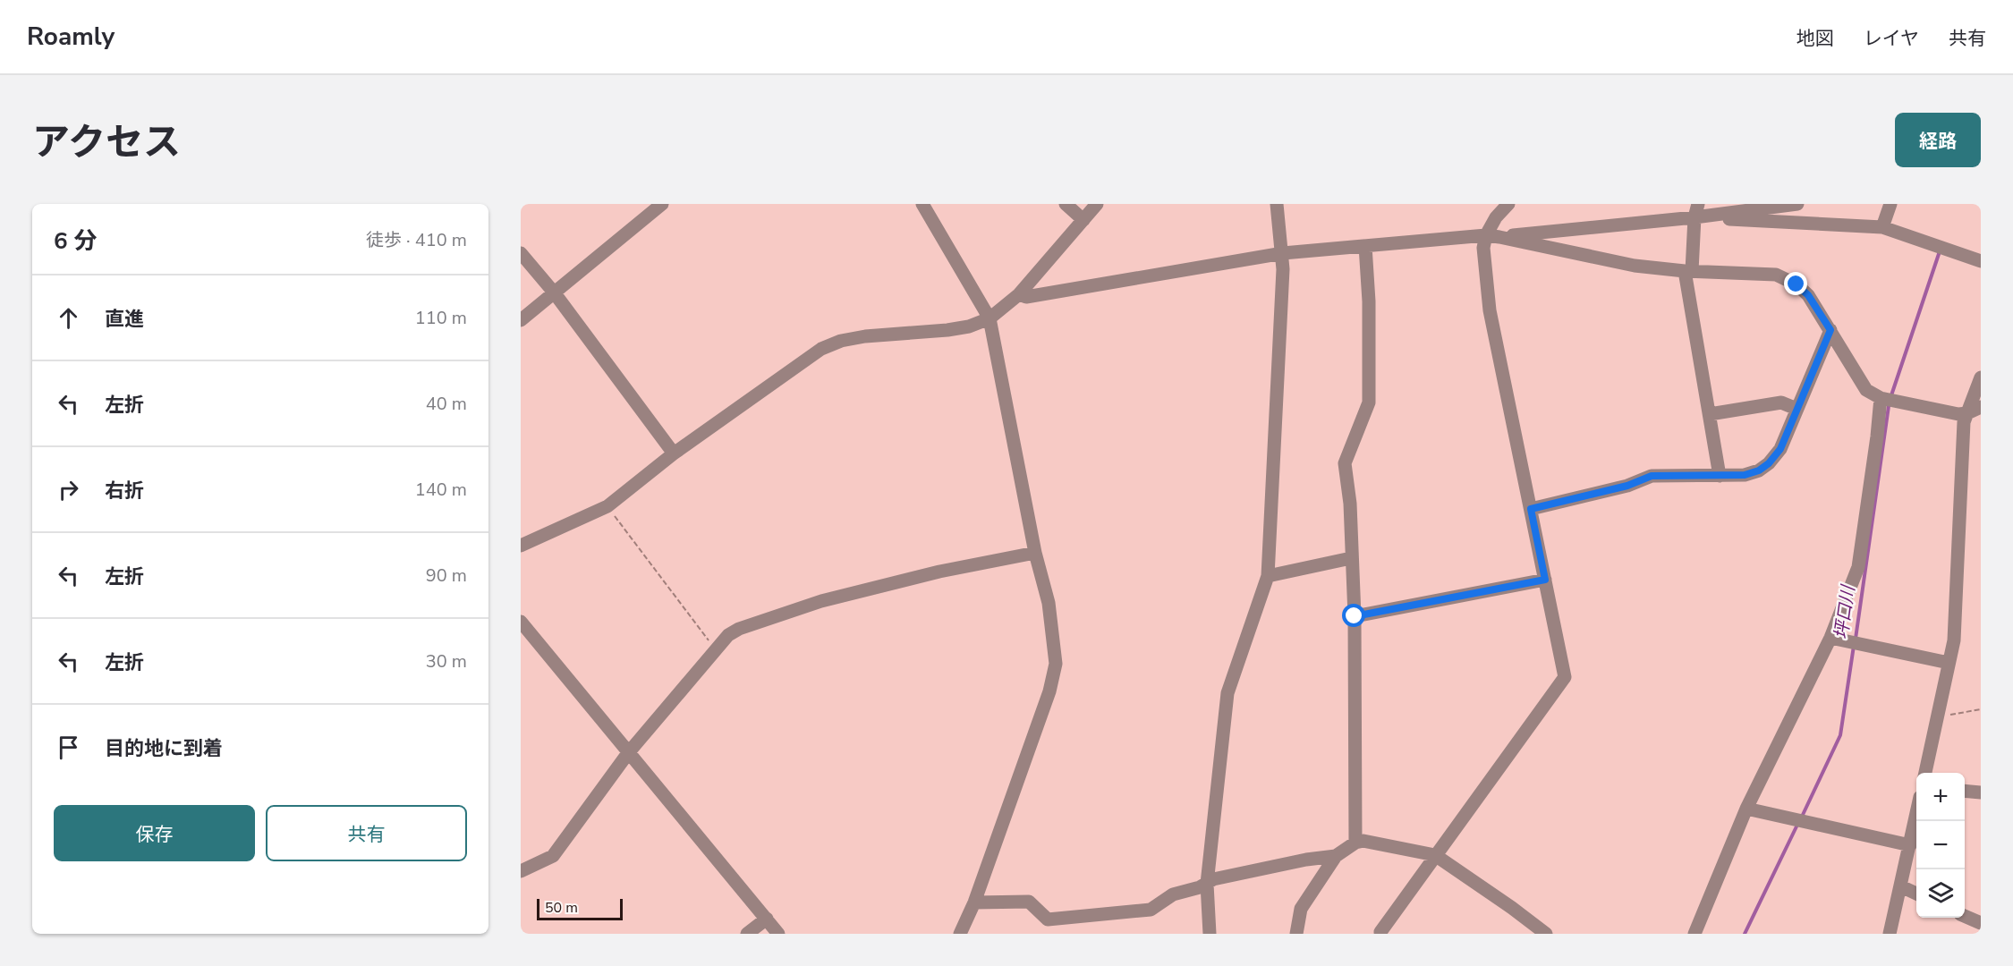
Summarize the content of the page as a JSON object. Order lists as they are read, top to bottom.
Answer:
{
  "water": ["坪口川"],
  "scale_bar": "50 m",
  "page": {
    "header": "Roamly",
    "nav": ["地図", "レイヤ", "共有"],
    "title": "アクセス",
    "buttons": [
      "経路",
      ["保存", "共有"]
    ],
    "heading": ["6 分", "徒歩 · 410 m"],
    "list": [
      ["直進", "110 m"],
      ["左折", "40 m"],
      ["右折", "140 m"],
      ["左折", "90 m"],
      ["左折", "30 m"],
      "目的地に到着"
    ],
    "map_buttons": ["+", "−"],
    "scale": "50 m"
  }
}
